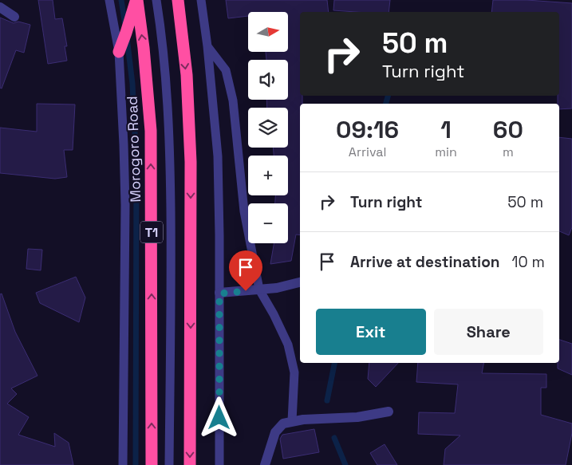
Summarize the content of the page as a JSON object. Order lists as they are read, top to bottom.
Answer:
{
  "streets": {
    "highway": ["Morogoro Road", "T1"]
  },
  "north": "right",
  "page": {
    "map_buttons": ["+", "−"],
    "turn": ["50 m", "Turn right"],
    "eta": [
      "09:16",
      "Arrival",
      "1",
      "min",
      "60",
      "m"
    ],
    "list": [
      {
        "name": "Turn right",
        "value": "50 m"
      },
      {
        "name": "Arrive at destination",
        "value": "10 m"
      }
    ],
    "buttons": ["Exit", "Share"]
  }
}
